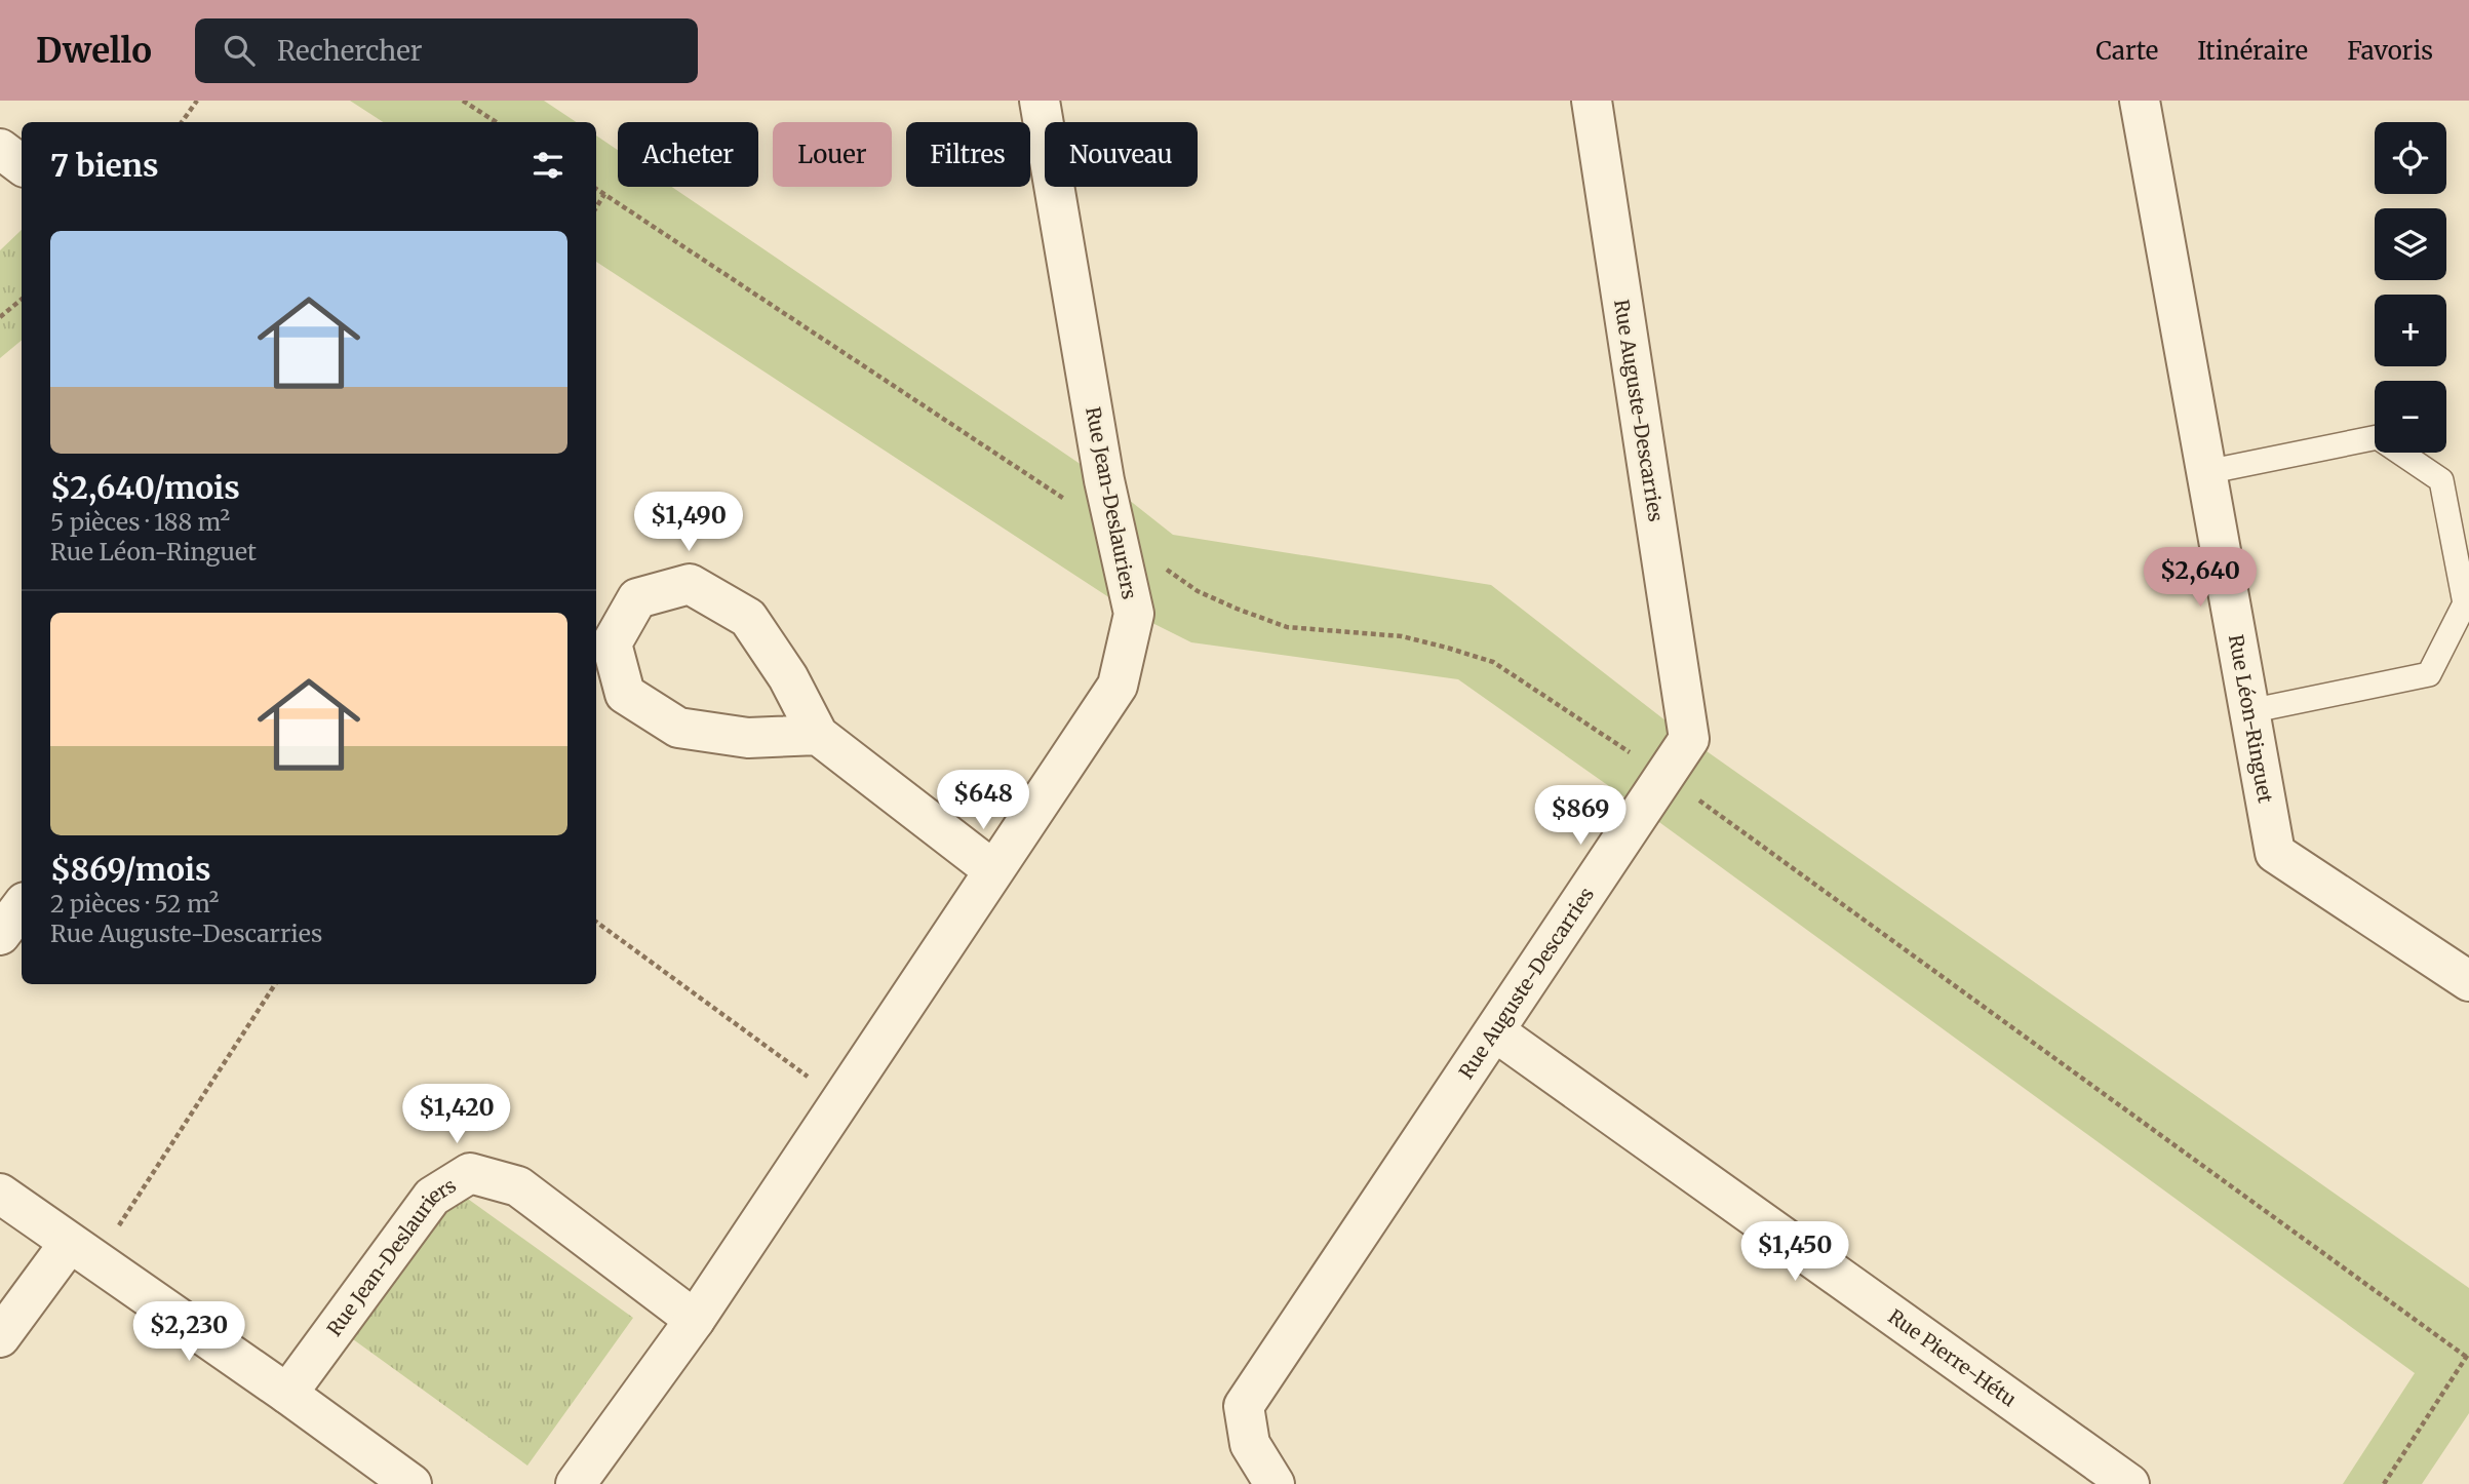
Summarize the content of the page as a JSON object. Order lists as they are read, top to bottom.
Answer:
{
  "streets": {
    "street": [
      "Rue Auguste-Descarries",
      "Rue Jean-Deslauriers",
      "Rue Léon-Ringuet",
      "Rue Pierre-Hétu"
    ]
  },
  "crossings": [
    ["Rue Auguste-Descarries", "Rue Pierre-Hétu"]
  ],
  "page": {
    "header": "Dwello",
    "search": "Rechercher",
    "nav": ["Carte", "Itinéraire", "Favoris"],
    "map_buttons": ["+", "−"],
    "chip": [
      "Acheter",
      "Louer",
      "Filtres",
      "Nouveau"
    ],
    "heading": "7 biens",
    "list": [
      {
        "name": "$2,640/mois",
        "note": "5 pièces · 188 m² · Rue Léon-Ringuet"
      },
      {
        "name": "$869/mois",
        "note": "2 pièces · 52 m² · Rue Auguste-Descarries"
      }
    ],
    "price": [
      "$1,490",
      "$2,640",
      "$648",
      "$869",
      "$1,420",
      "$1,450",
      "$2,230"
    ]
  }
}
